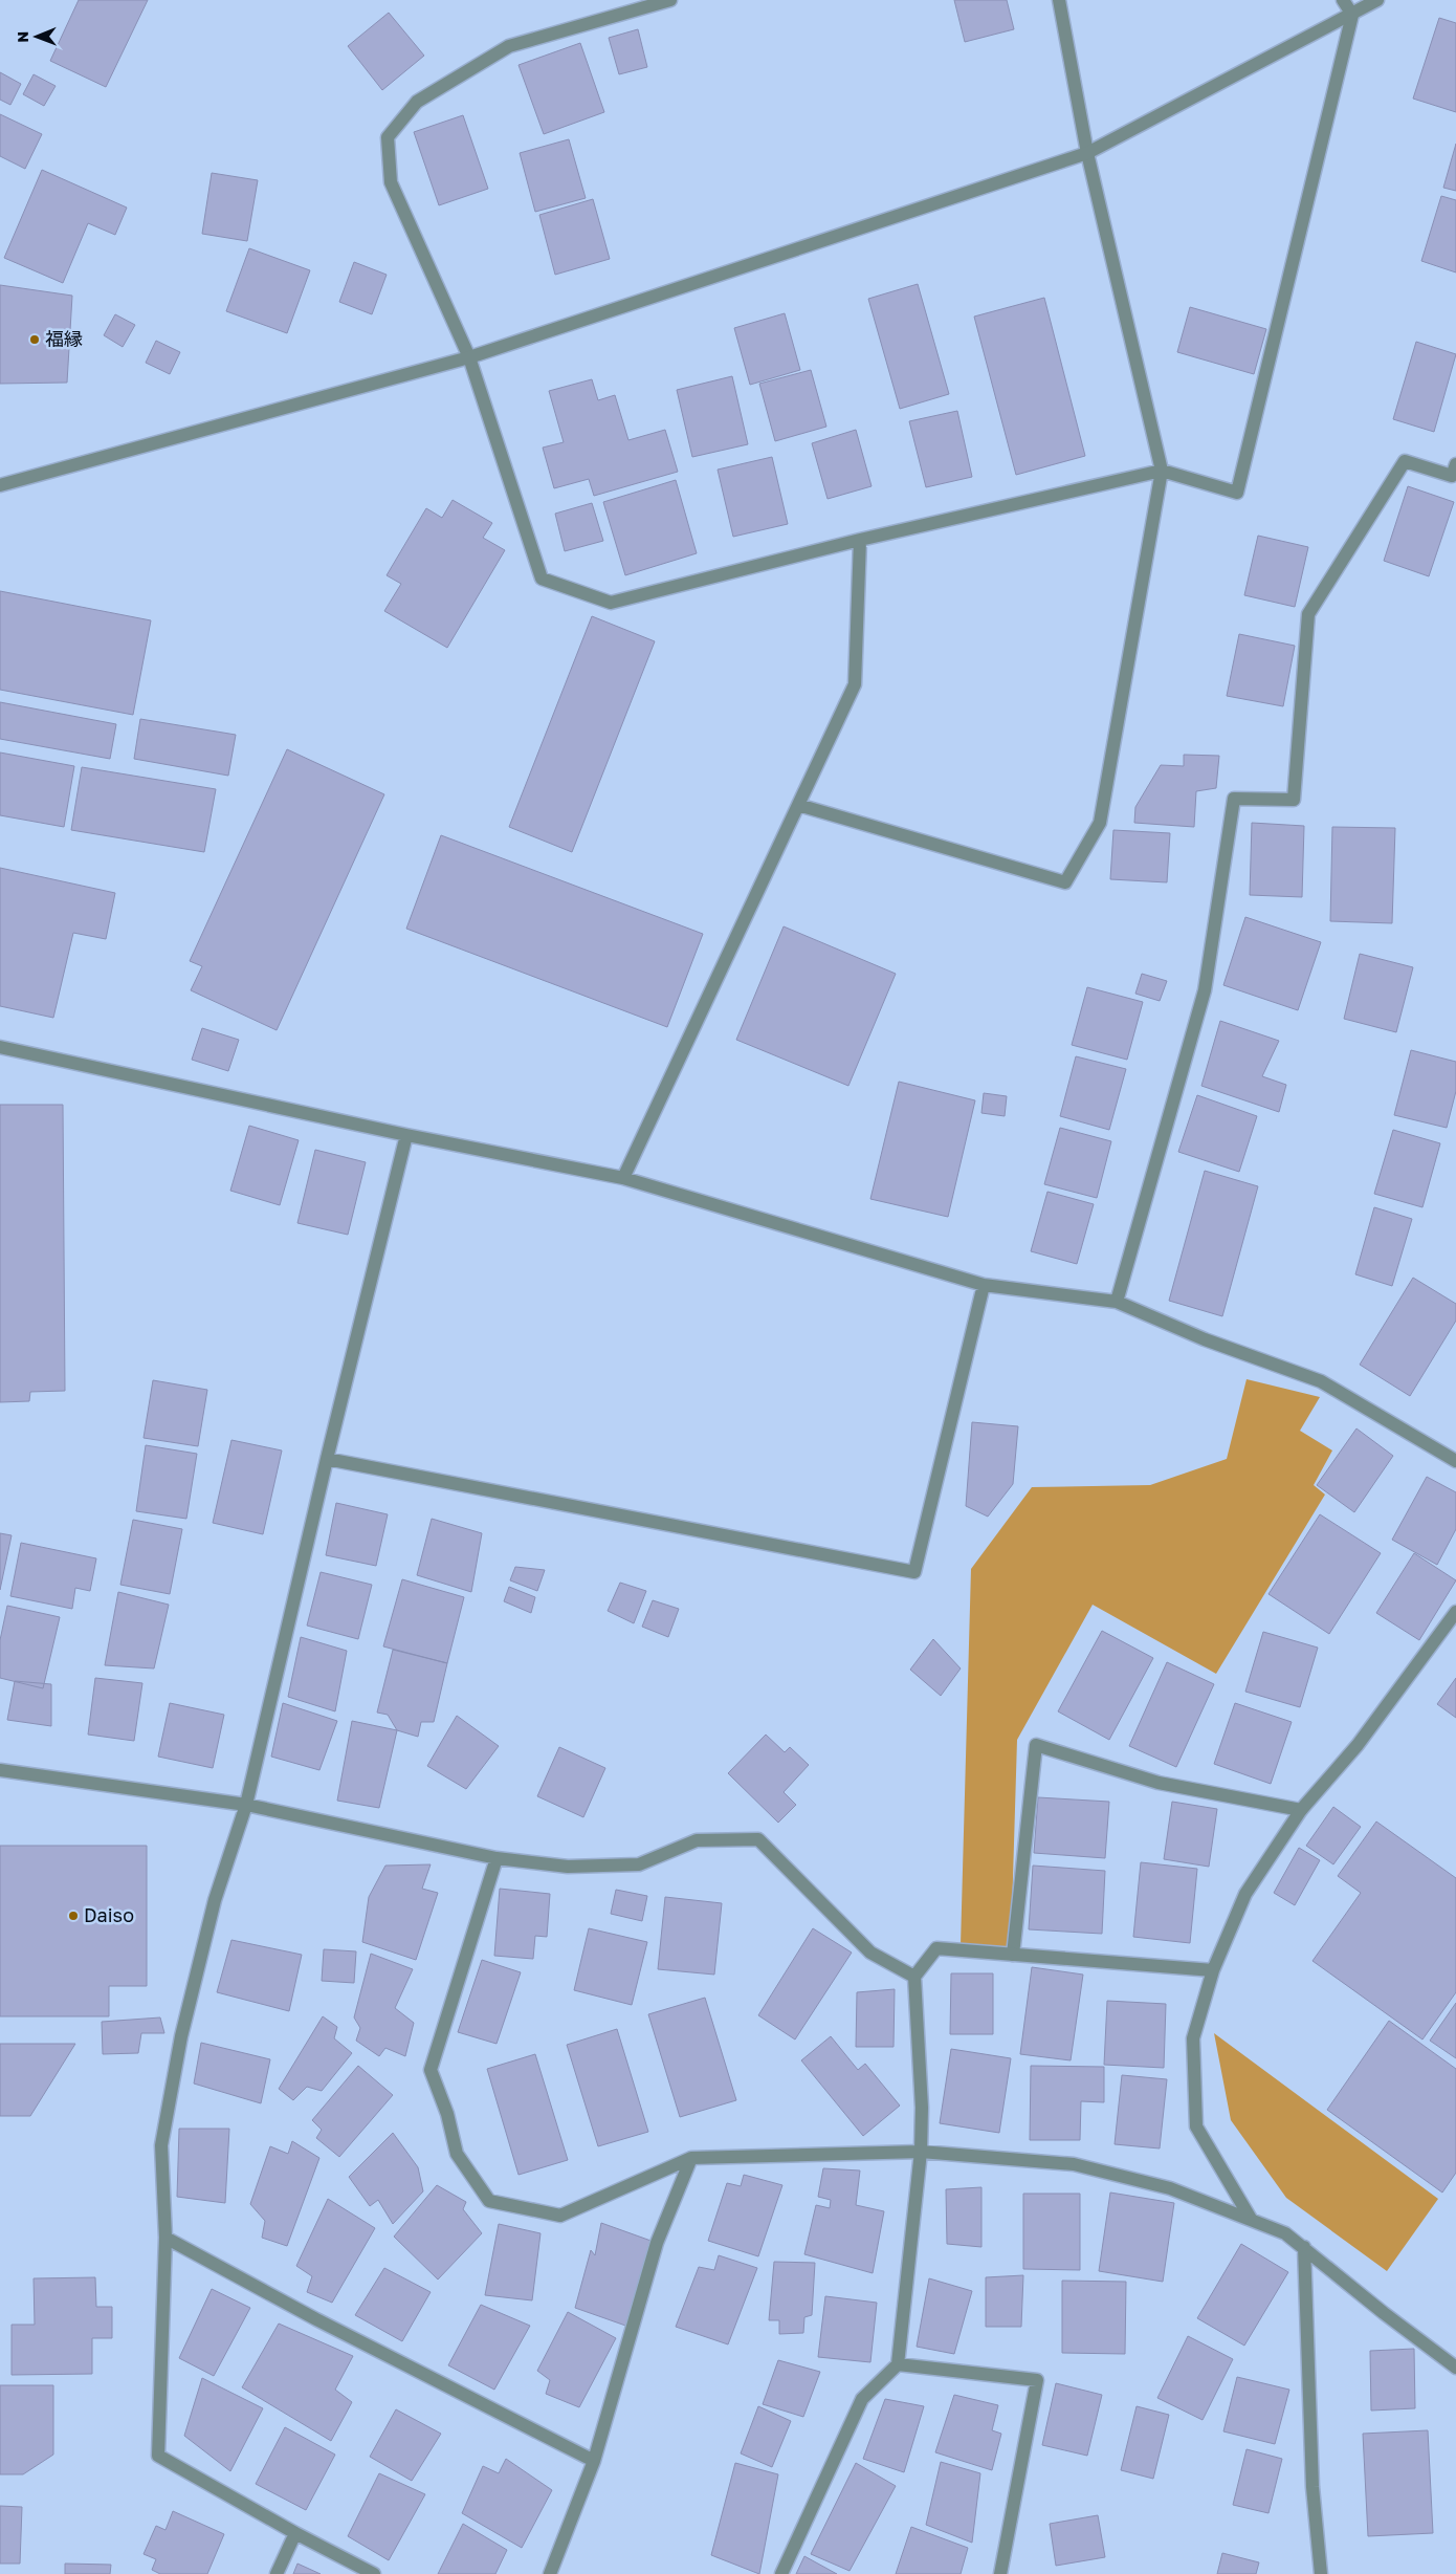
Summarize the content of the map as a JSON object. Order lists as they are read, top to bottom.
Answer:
{
  "places": ["福縁", "Daiso"],
  "north": "left"
}
